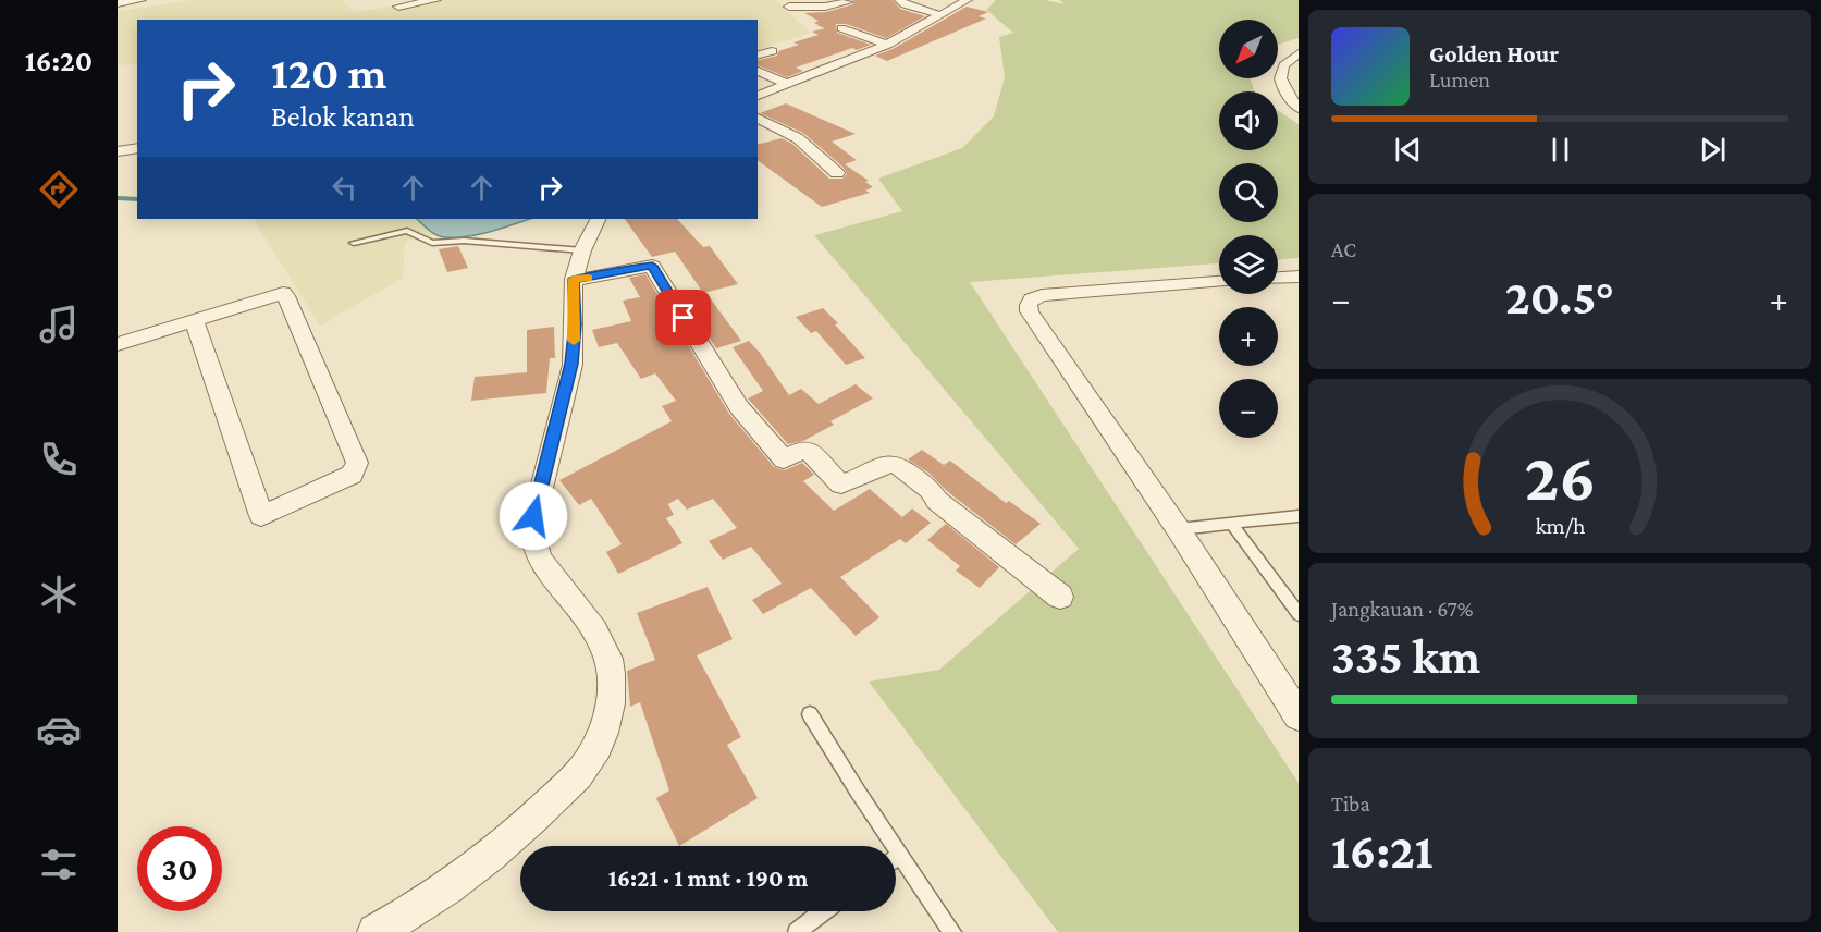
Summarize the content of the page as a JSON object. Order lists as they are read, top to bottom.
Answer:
{
  "north": "bottom left",
  "page": {
    "tabs": "16:20",
    "map_buttons": ["+", "−"],
    "turn": ["120 m", "Belok kanan"],
    "song": ["Golden Hour", "Lumen"],
    "tile": [
      "AC",
      ["Jangkauan · 67%", "335 km"],
      ["Tiba", "16:21"]
    ],
    "heat": ["−", "20.5°", "+"],
    "limit": "30",
    "trip": "16:21 · 1 mnt · 190 m",
    "gauge": ["26", "km/h"]
  }
}
